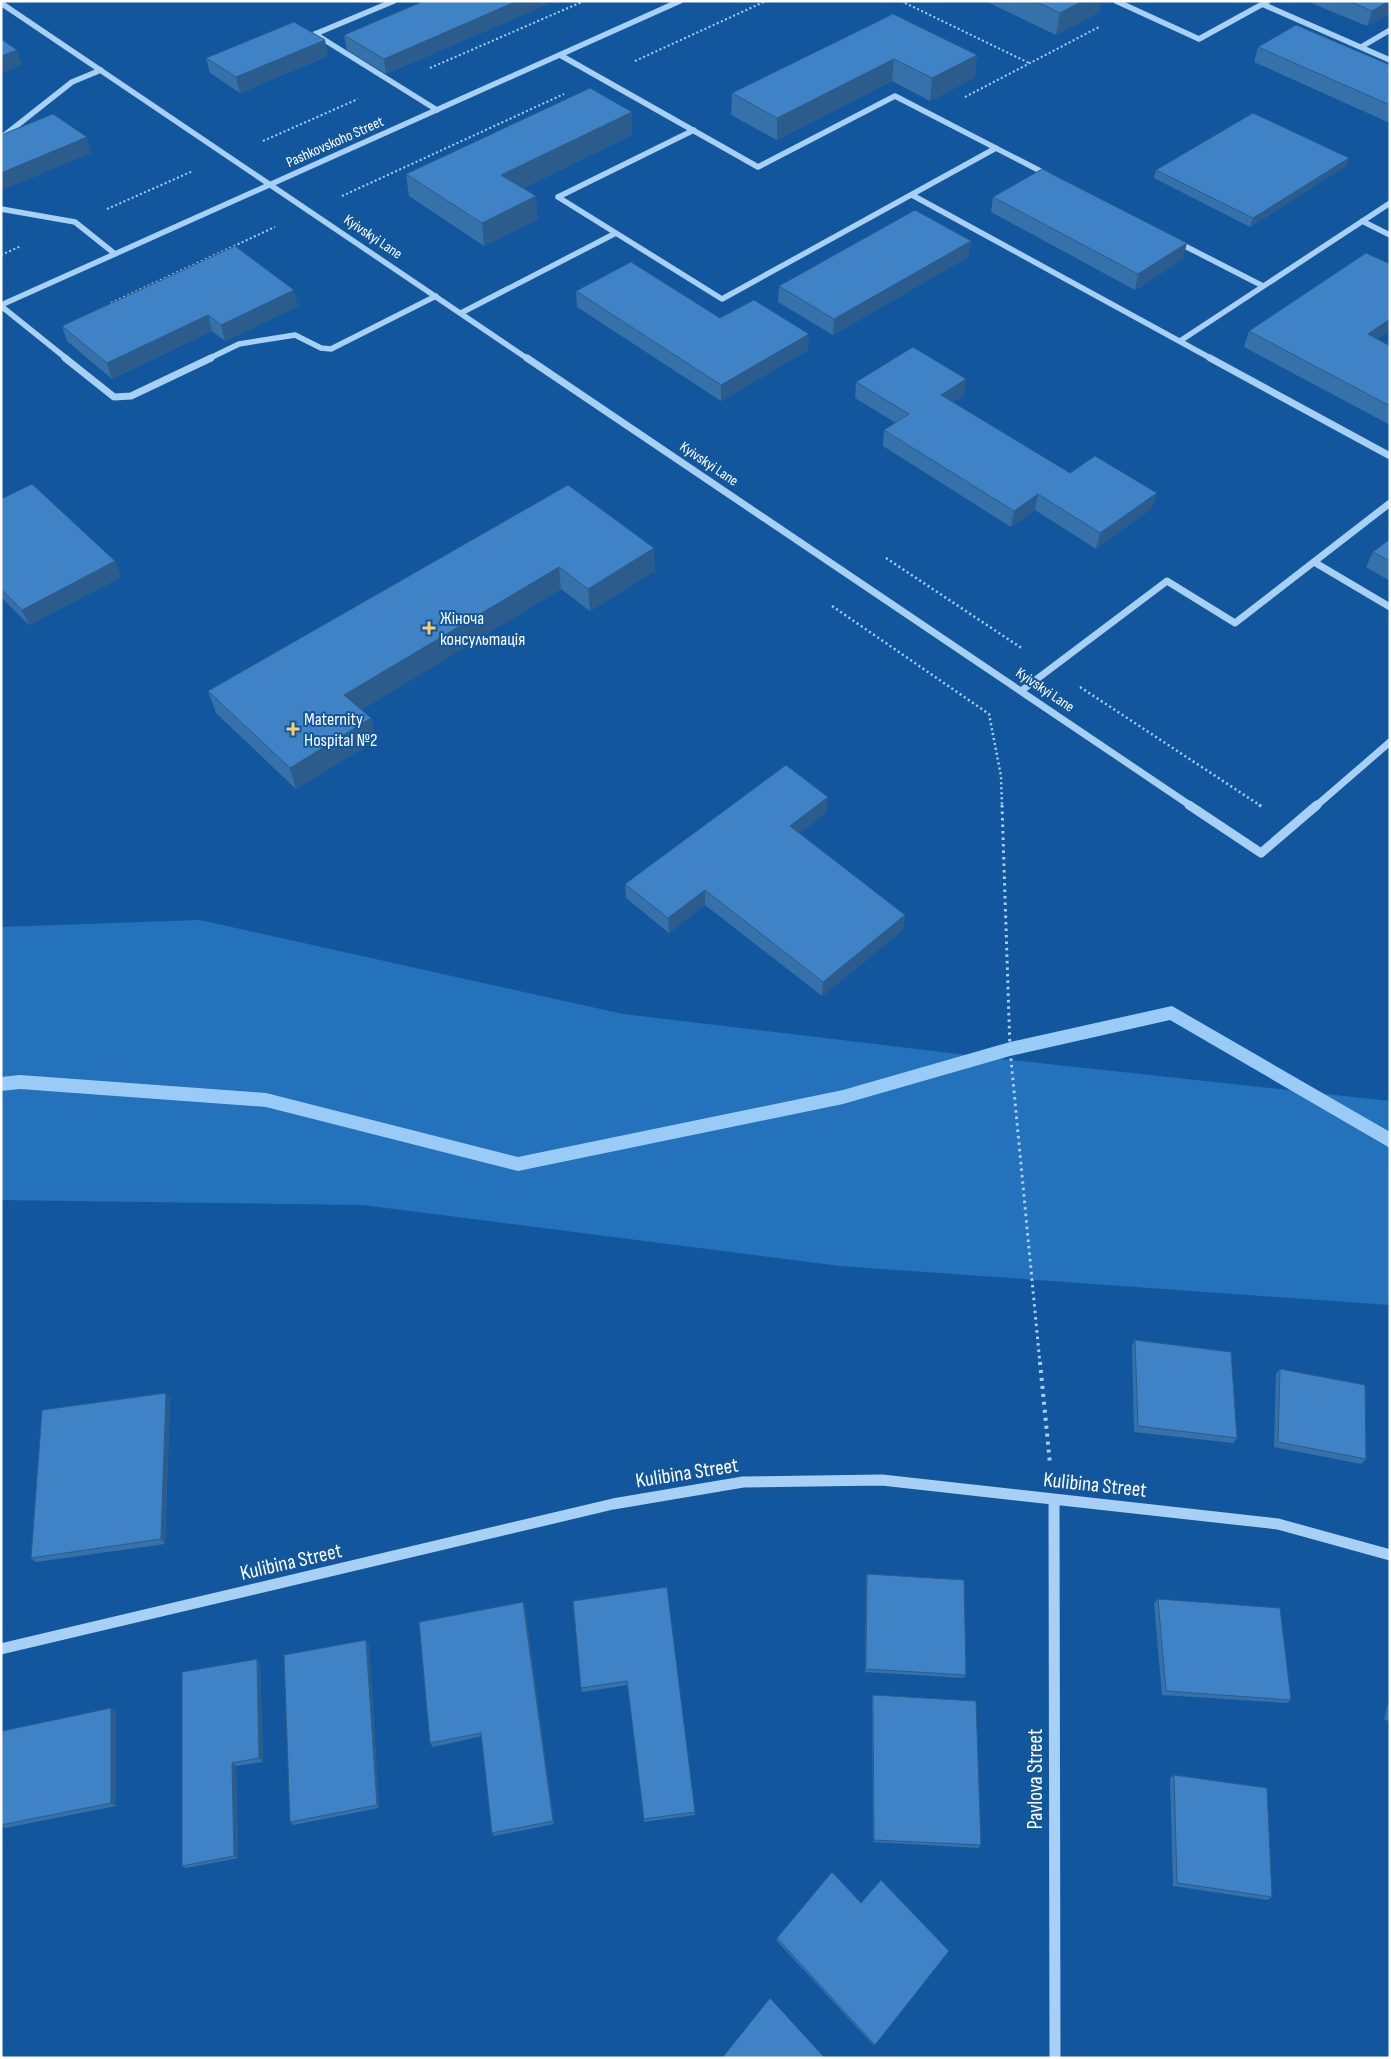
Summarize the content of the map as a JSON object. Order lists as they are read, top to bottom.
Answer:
{
  "streets": {
    "street": [
      "Pashkovskoho Street",
      "Kyivskyi Lane",
      "Kulibina Street",
      "Pavlova Street"
    ]
  },
  "crossings": [
    ["Pashkovskoho Street", "Kyivskyi Lane"],
    ["Kulibina Street", "Pavlova Street"]
  ],
  "places": {
    "health": ["Жіноча консультація", "Maternity Hospital №2"]
  }
}
